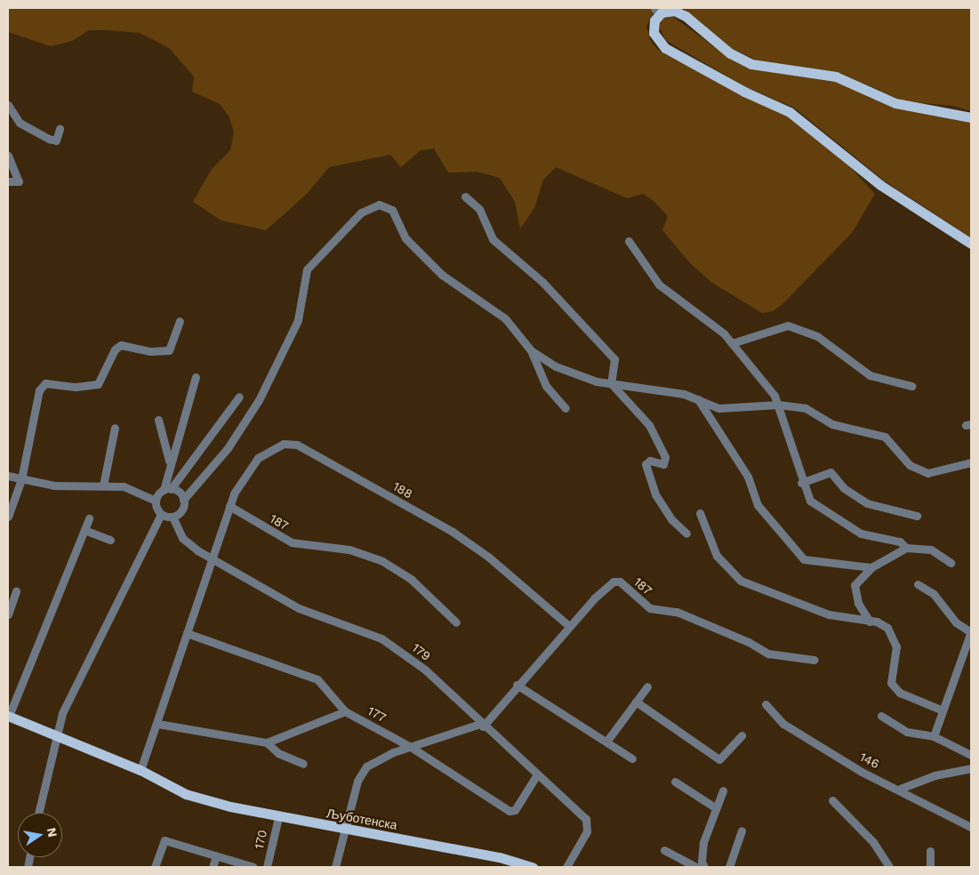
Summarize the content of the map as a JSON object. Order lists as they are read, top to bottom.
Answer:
{
  "streets": {
    "main road": ["Љуботенска"],
    "street": [
      "188",
      "187",
      "179",
      "177",
      "146",
      "170"
    ]
  },
  "crossings": [
    ["188", "187"],
    ["188", "179"],
    ["188", "177"],
    ["188", "Љуботенска"],
    ["187", "179"],
    ["179", "177"],
    ["Љуботенска", "170"]
  ],
  "north": "right"
}
